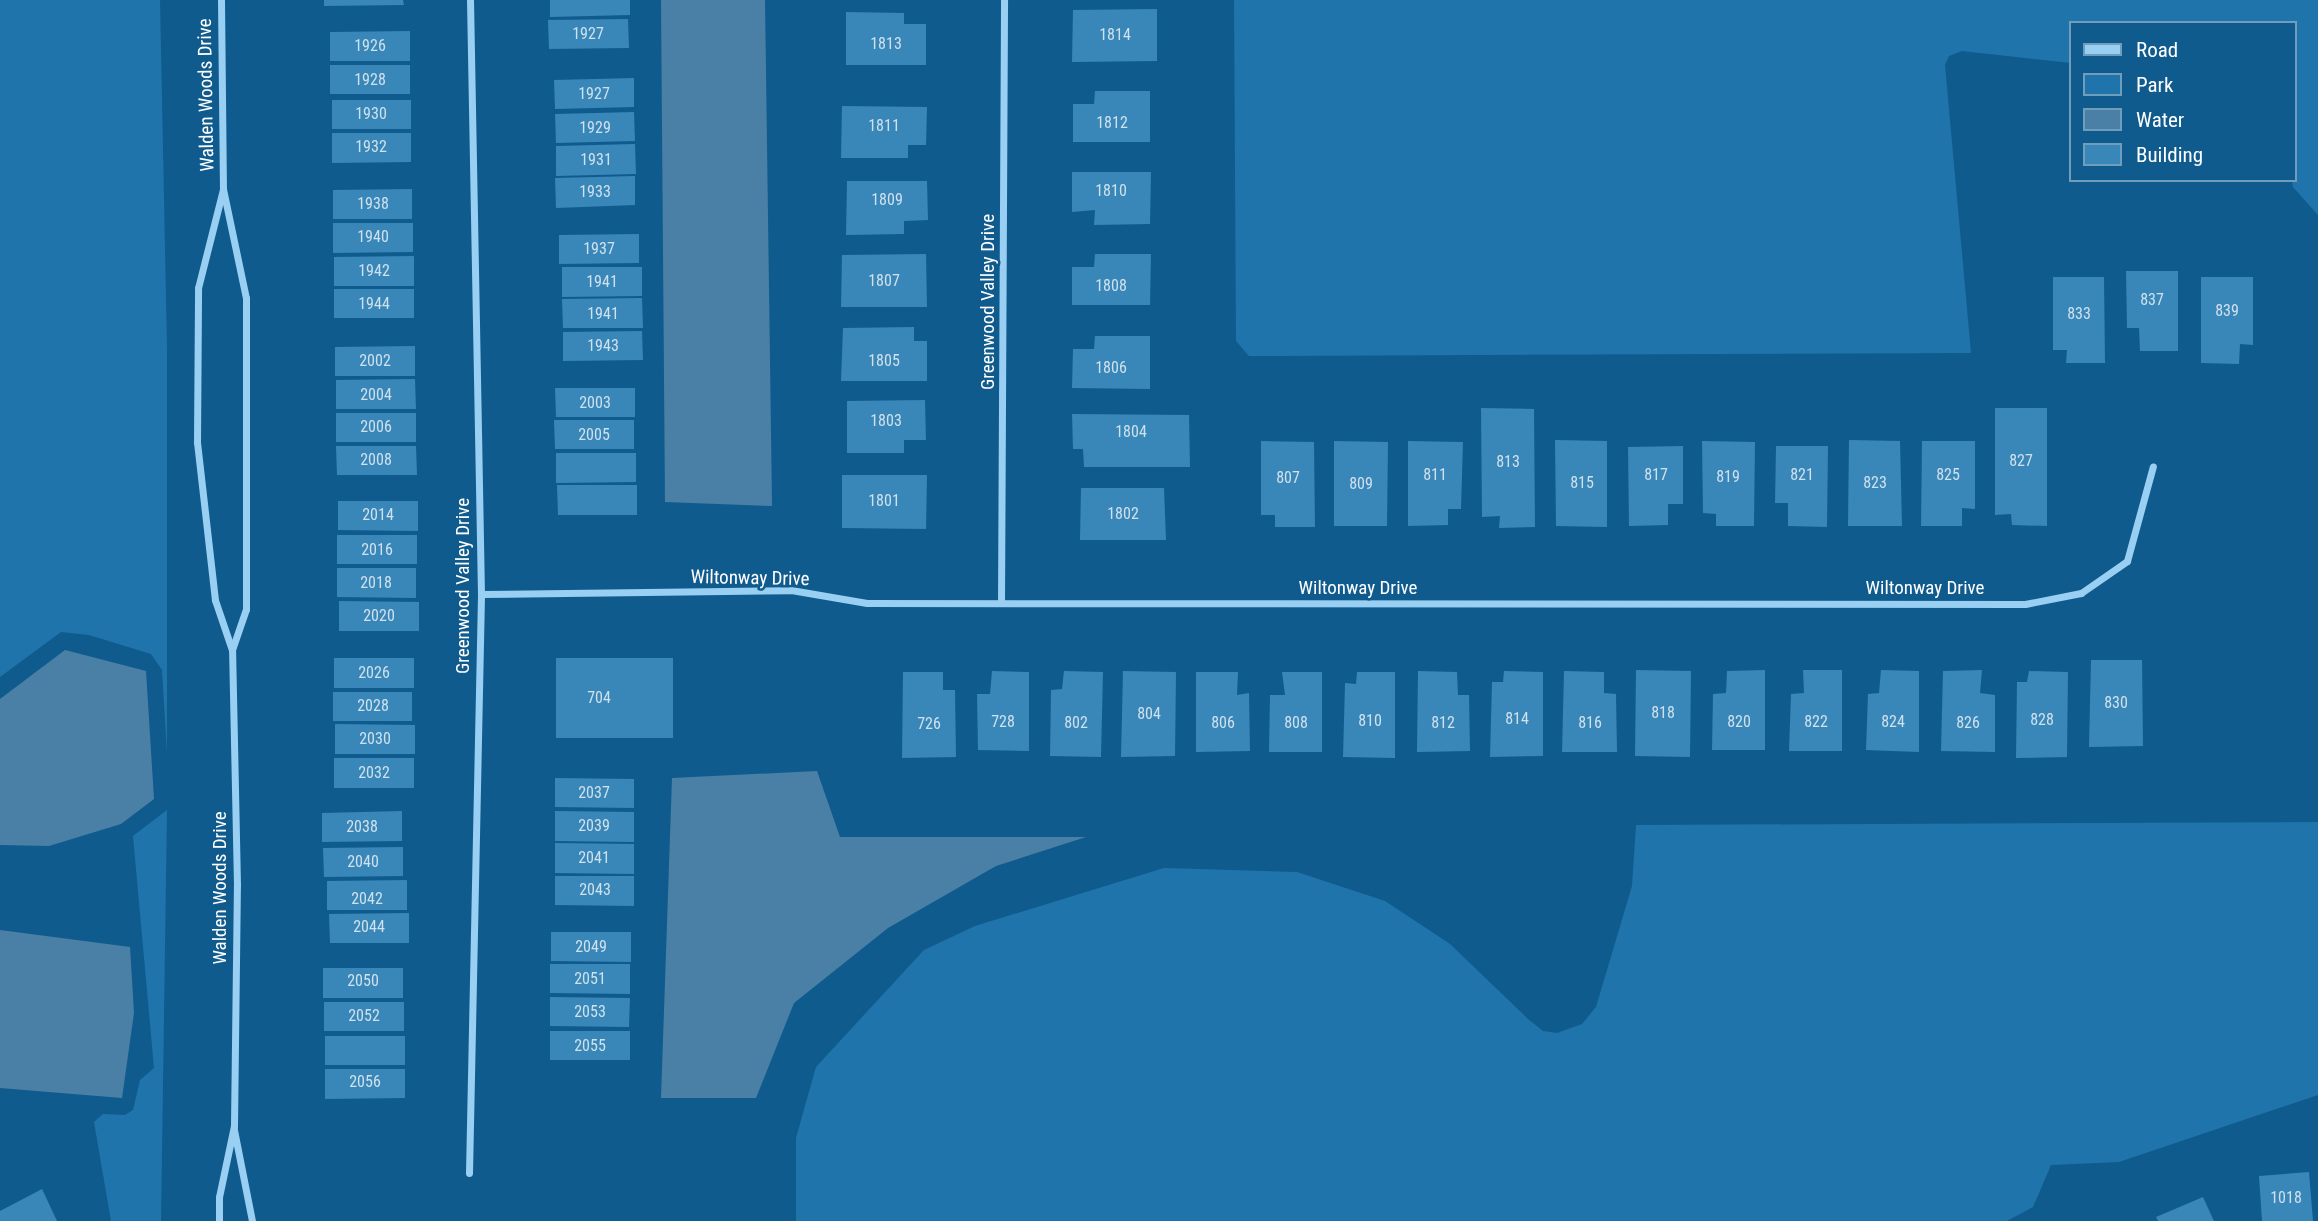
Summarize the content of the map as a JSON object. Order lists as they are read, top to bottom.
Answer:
{
  "streets": {
    "street": ["Walden Woods Drive", "Greenwood Valley Drive", "Wiltonway Drive"]
  },
  "crossings": [
    ["Greenwood Valley Drive", "Wiltonway Drive"]
  ],
  "house_numbers": [
    "1927",
    "1814",
    "1813",
    "1926",
    "1928",
    "1927",
    "1930",
    "1812",
    "1811",
    "1929",
    "1932",
    "1931",
    "1810",
    "1933",
    "1809",
    "1938",
    "1940",
    "1937",
    "1942",
    "1807",
    "1941",
    "1808",
    "837",
    "1944",
    "839",
    "1941",
    "833",
    "1943",
    "2002",
    "1805",
    "1806",
    "2004",
    "2003",
    "1803",
    "2006",
    "1804",
    "2005",
    "2008",
    "827",
    "813",
    "811",
    "817",
    "821",
    "825",
    "819",
    "807",
    "815",
    "823",
    "809",
    "1801",
    "1802",
    "2014",
    "2016",
    "2018",
    "2020",
    "2026",
    "704",
    "830",
    "2028",
    "818",
    "804",
    "814",
    "828",
    "810",
    "728",
    "820",
    "822",
    "824",
    "802",
    "806",
    "808",
    "812",
    "816",
    "826",
    "726",
    "2030",
    "2032",
    "2037",
    "2039",
    "2038",
    "2041",
    "2040",
    "2043",
    "2042",
    "2044",
    "2049",
    "2051",
    "2050",
    "2053",
    "2052",
    "2055",
    "2056",
    "1018"
  ],
  "legend": [
    "Road",
    "Park",
    "Water",
    "Building"
  ]
}
